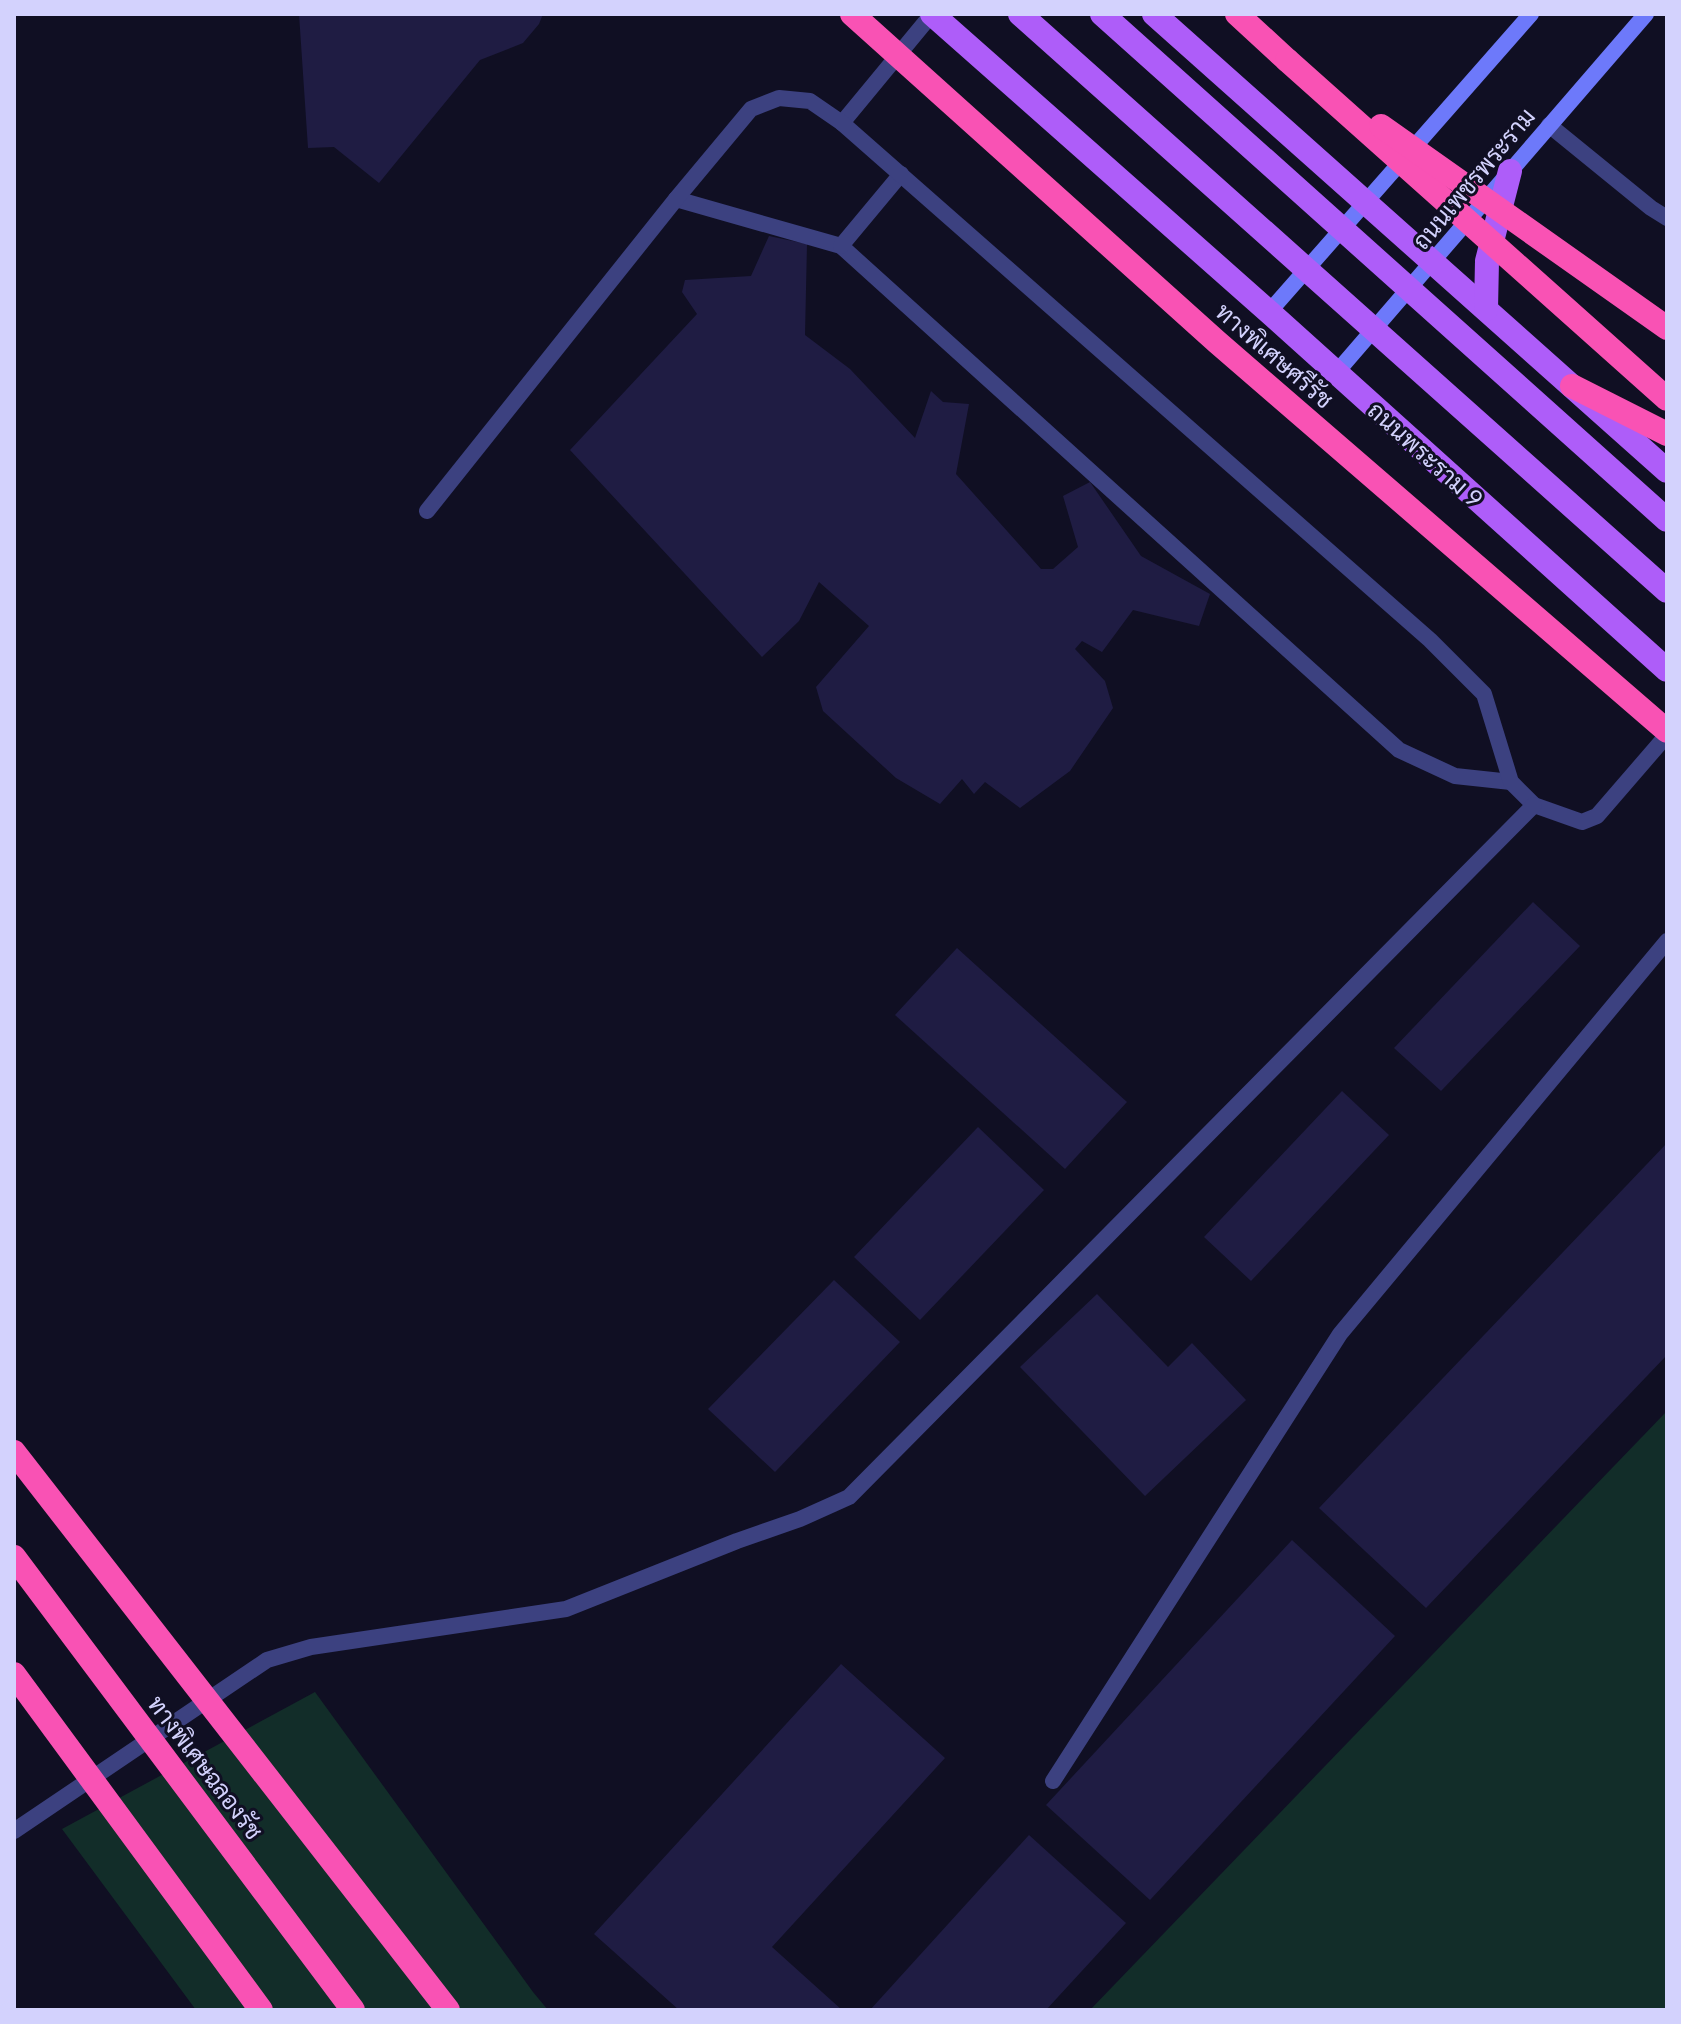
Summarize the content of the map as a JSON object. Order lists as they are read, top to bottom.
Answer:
{
  "streets": {
    "highway": ["ทางพิเศษศรีรัช", "ทางพิเศษฉลองรัช"],
    "main road": ["ถนนพระราม 9"],
    "street": ["ถนนเพชรพระราม"]
  },
  "crossings": [
    ["ถนนเพชรพระราม", "ถนนพระราม 9"]
  ]
}
